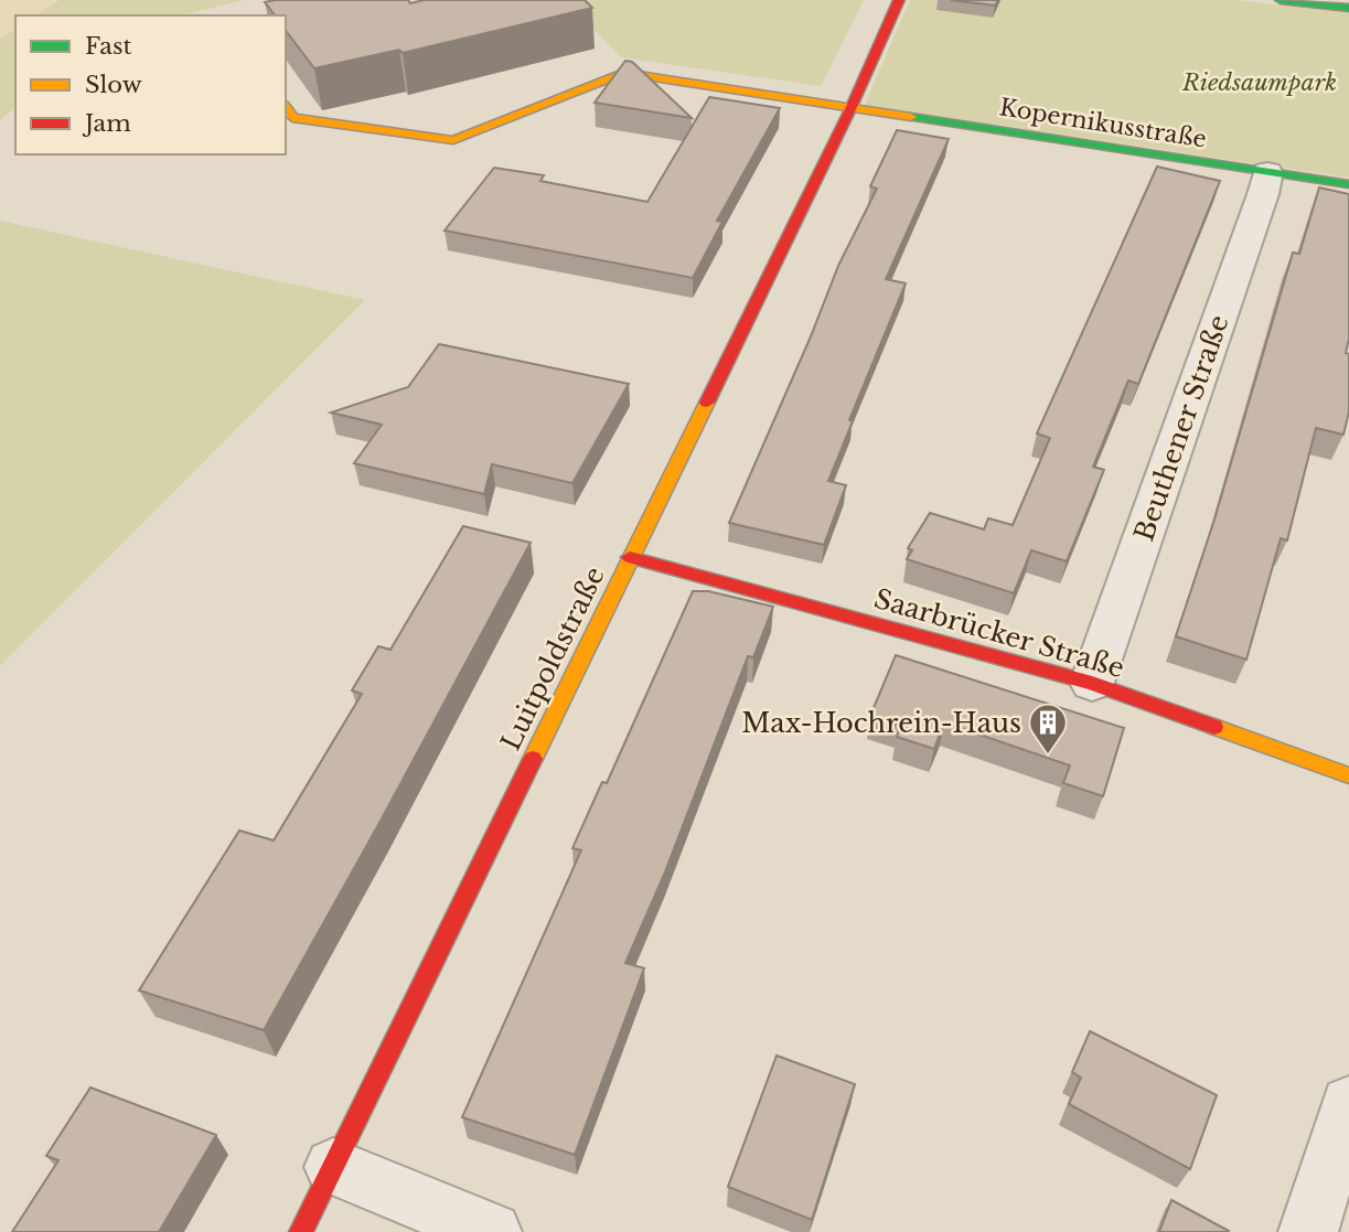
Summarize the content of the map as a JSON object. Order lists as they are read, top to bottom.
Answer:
{
  "streets": {
    "street": [
      "Kopernikusstraße",
      "Beuthener Straße",
      "Saarbrücker Straße",
      "Luitpoldstraße"
    ]
  },
  "crossings": [
    ["Kopernikusstraße", "Beuthener Straße"],
    ["Kopernikusstraße", "Luitpoldstraße"],
    ["Beuthener Straße", "Saarbrücker Straße"],
    ["Saarbrücker Straße", "Luitpoldstraße"]
  ],
  "parks": ["Riedsaumpark"],
  "places": {
    "building": ["Max-Hochrein-Haus"]
  },
  "legend": ["Fast", "Slow", "Jam"]
}
